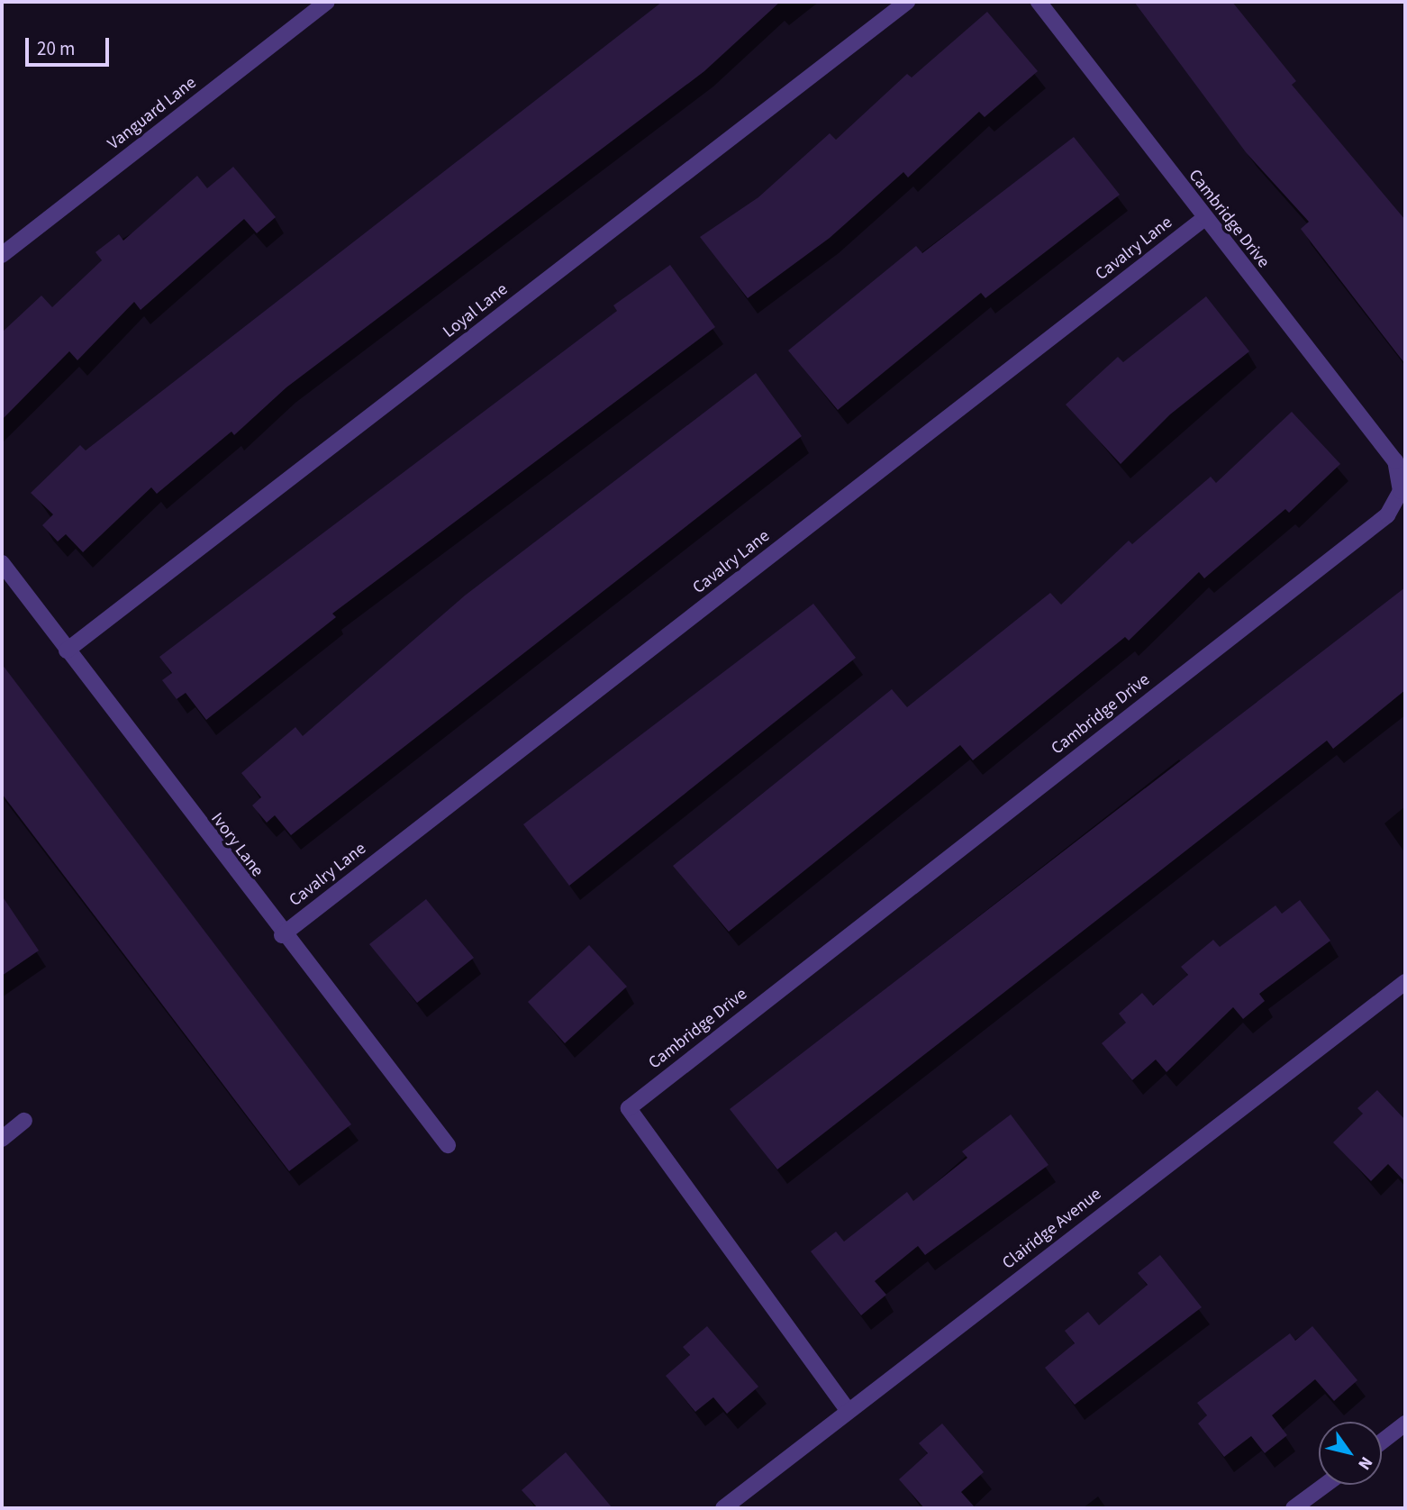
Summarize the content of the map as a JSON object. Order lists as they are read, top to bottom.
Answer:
{
  "streets": {
    "street": [
      "Vanguard Lane",
      "Cambridge Drive",
      "Cavalry Lane",
      "Loyal Lane",
      "Ivory Lane",
      "Clairidge Avenue"
    ]
  },
  "crossings": [
    ["Cambridge Drive", "Cavalry Lane"],
    ["Cambridge Drive", "Clairidge Avenue"],
    ["Cavalry Lane", "Ivory Lane"],
    ["Loyal Lane", "Ivory Lane"]
  ],
  "scale_bar": "20 m",
  "north": "bottom right"
}
